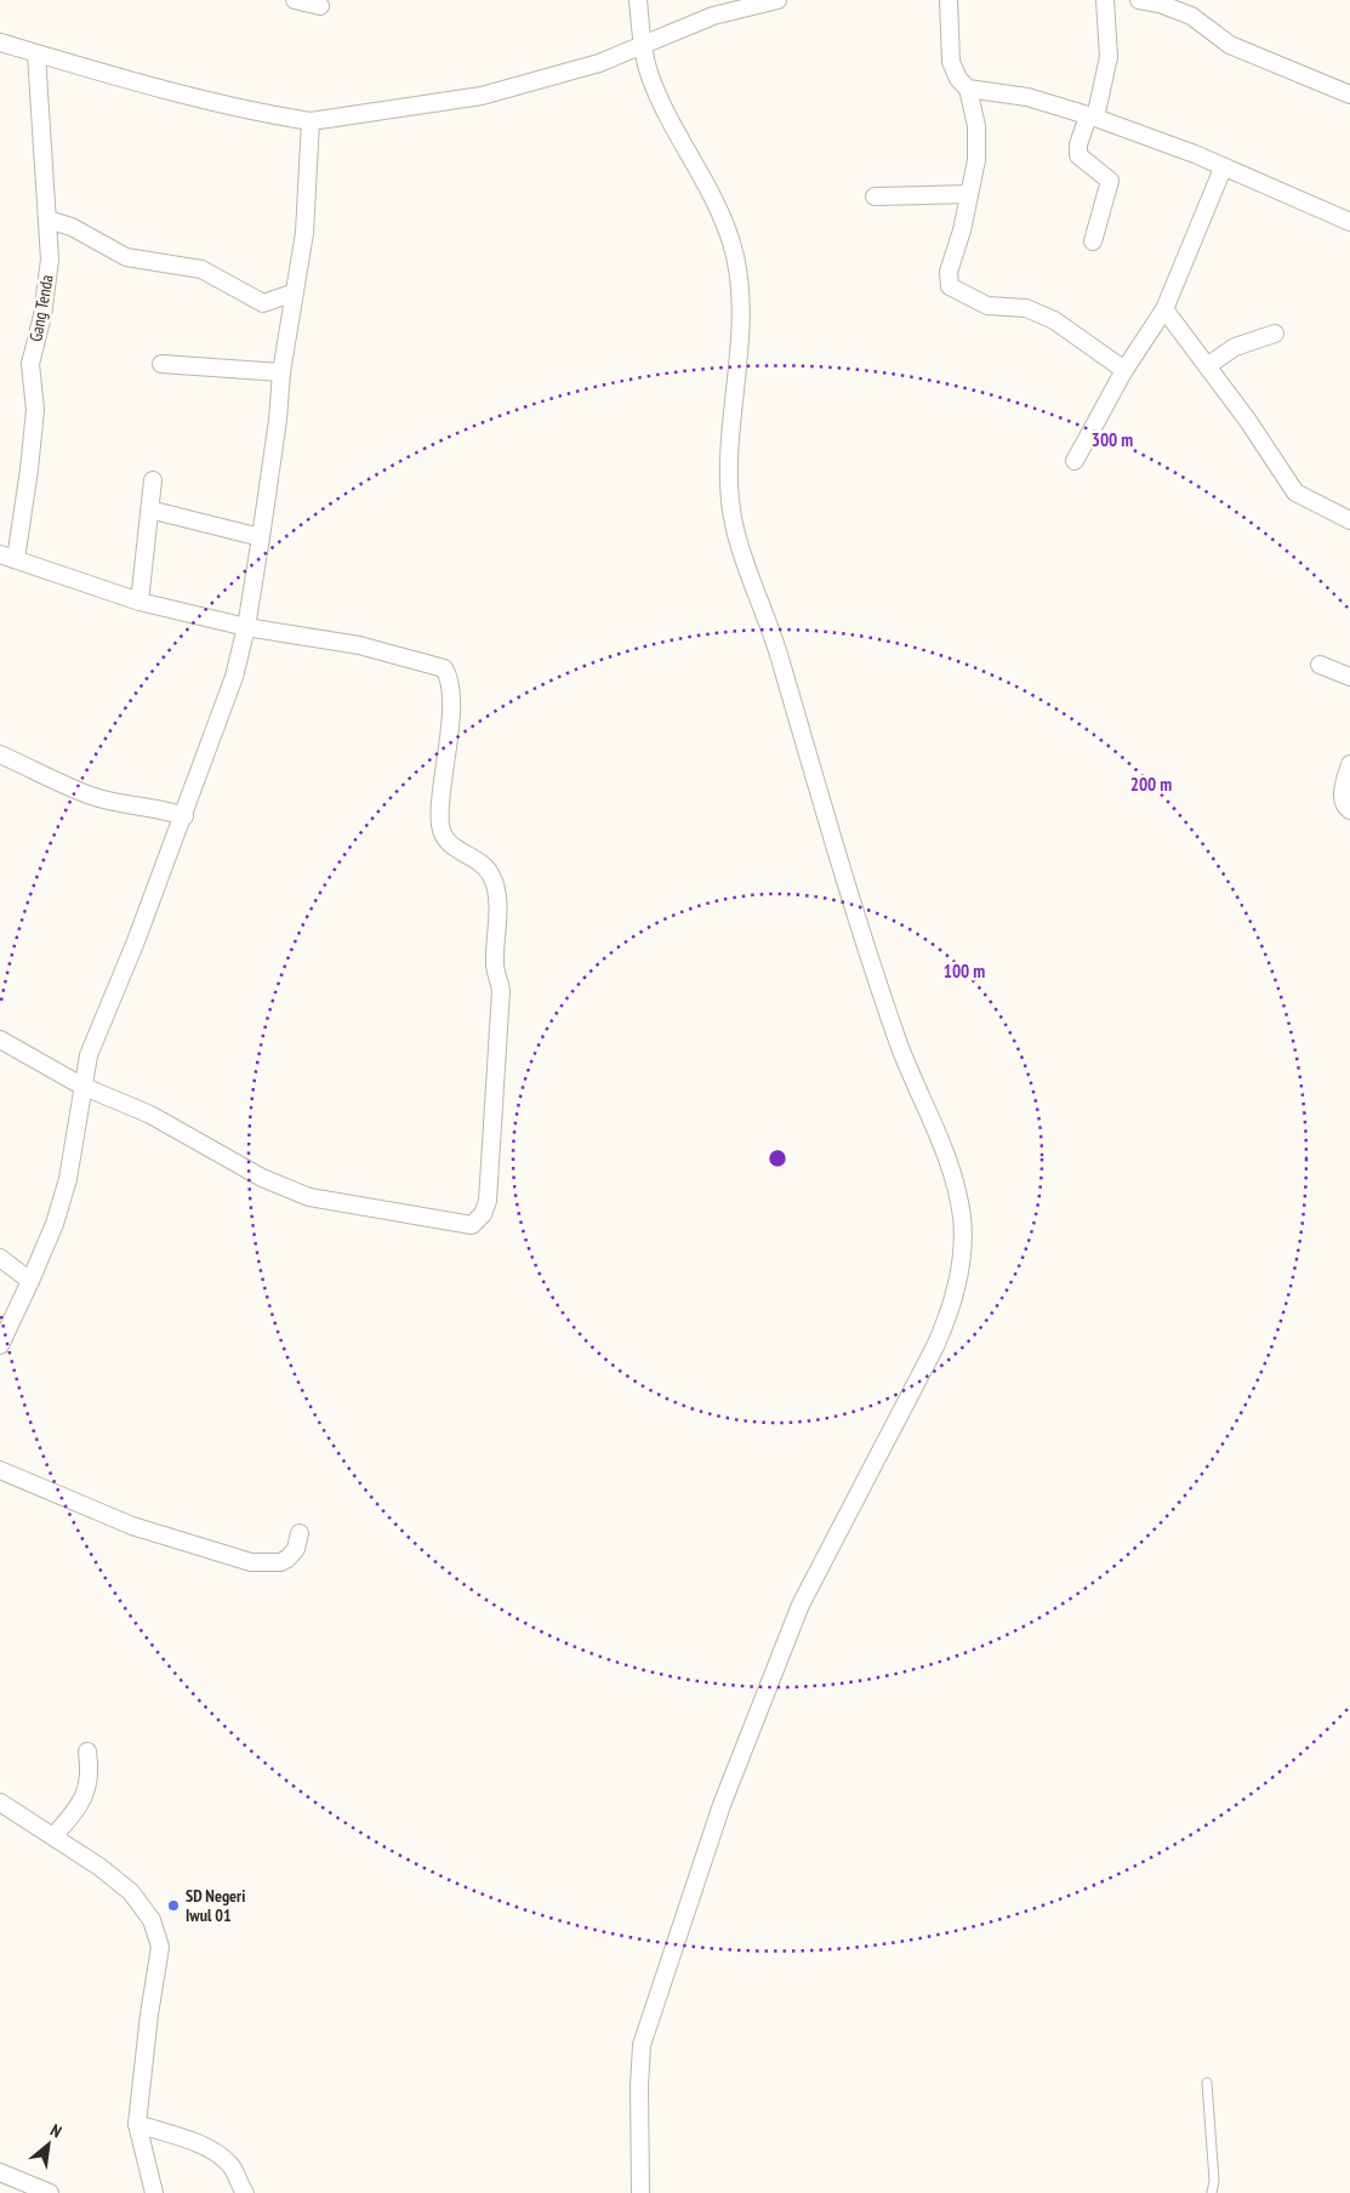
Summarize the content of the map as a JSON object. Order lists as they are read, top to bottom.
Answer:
{
  "streets": {
    "street": ["Gang Tenda"]
  },
  "places": ["SD Negeri Iwul 01"],
  "north": "top right",
  "rings": ["300 m", "200 m", "100 m"]
}
